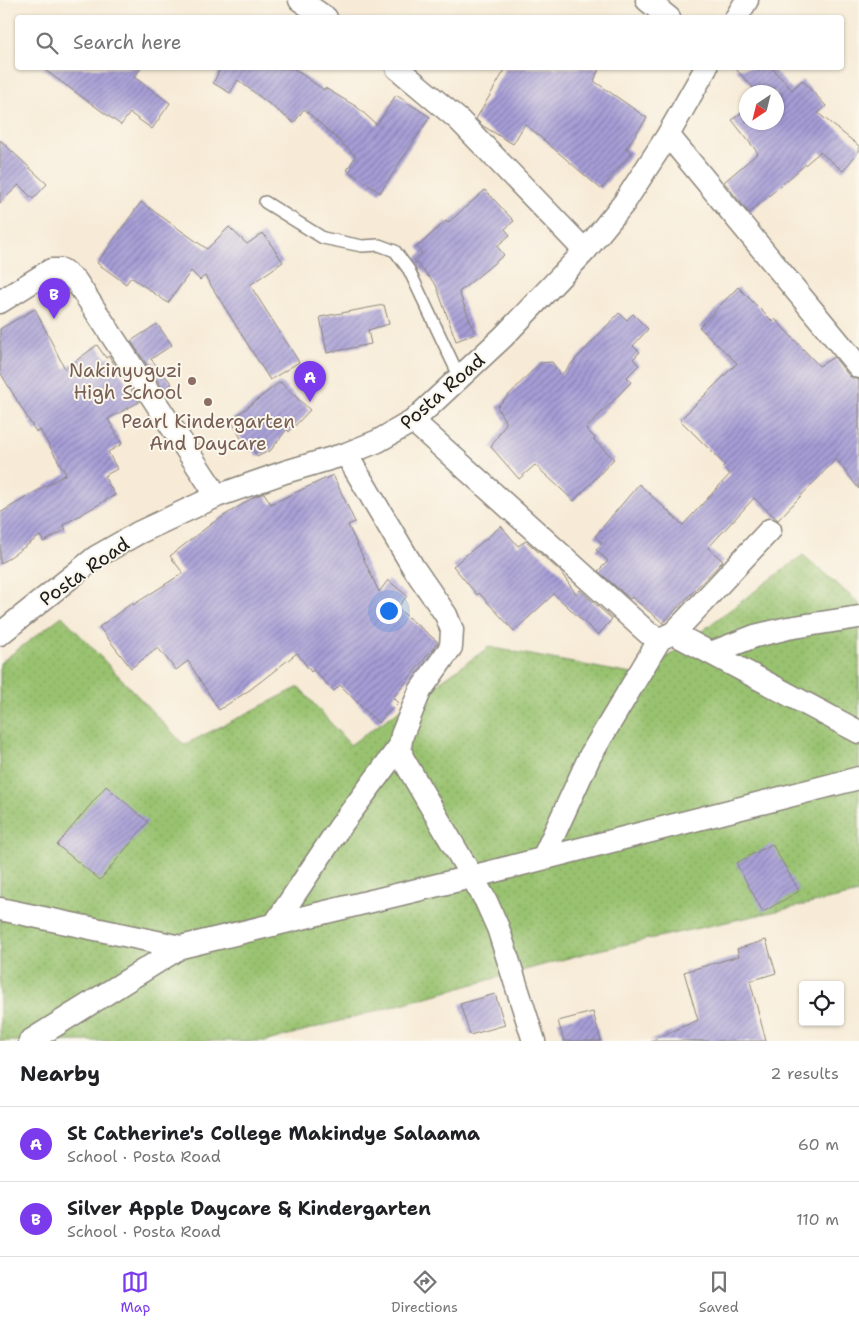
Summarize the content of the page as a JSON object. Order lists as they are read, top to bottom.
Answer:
{
  "streets": {
    "street": ["Posta Road"]
  },
  "places": ["Nakinyuguzi High School", "Pearl Kindergarten And Daycare"],
  "north": "bottom left",
  "page": {
    "search": "Search here",
    "pins": ["B", "A"],
    "heading": ["Nearby", "2 results"],
    "list": [
      {
        "mark": "A",
        "name": "St Catherine's College Makindye Salaama",
        "note": "School · Posta Road",
        "value": "60 m"
      },
      {
        "mark": "B",
        "name": "Silver Apple Daycare & Kindergarten",
        "note": "School · Posta Road",
        "value": "110 m"
      }
    ],
    "nav": ["Map", "Directions", "Saved"]
  }
}
